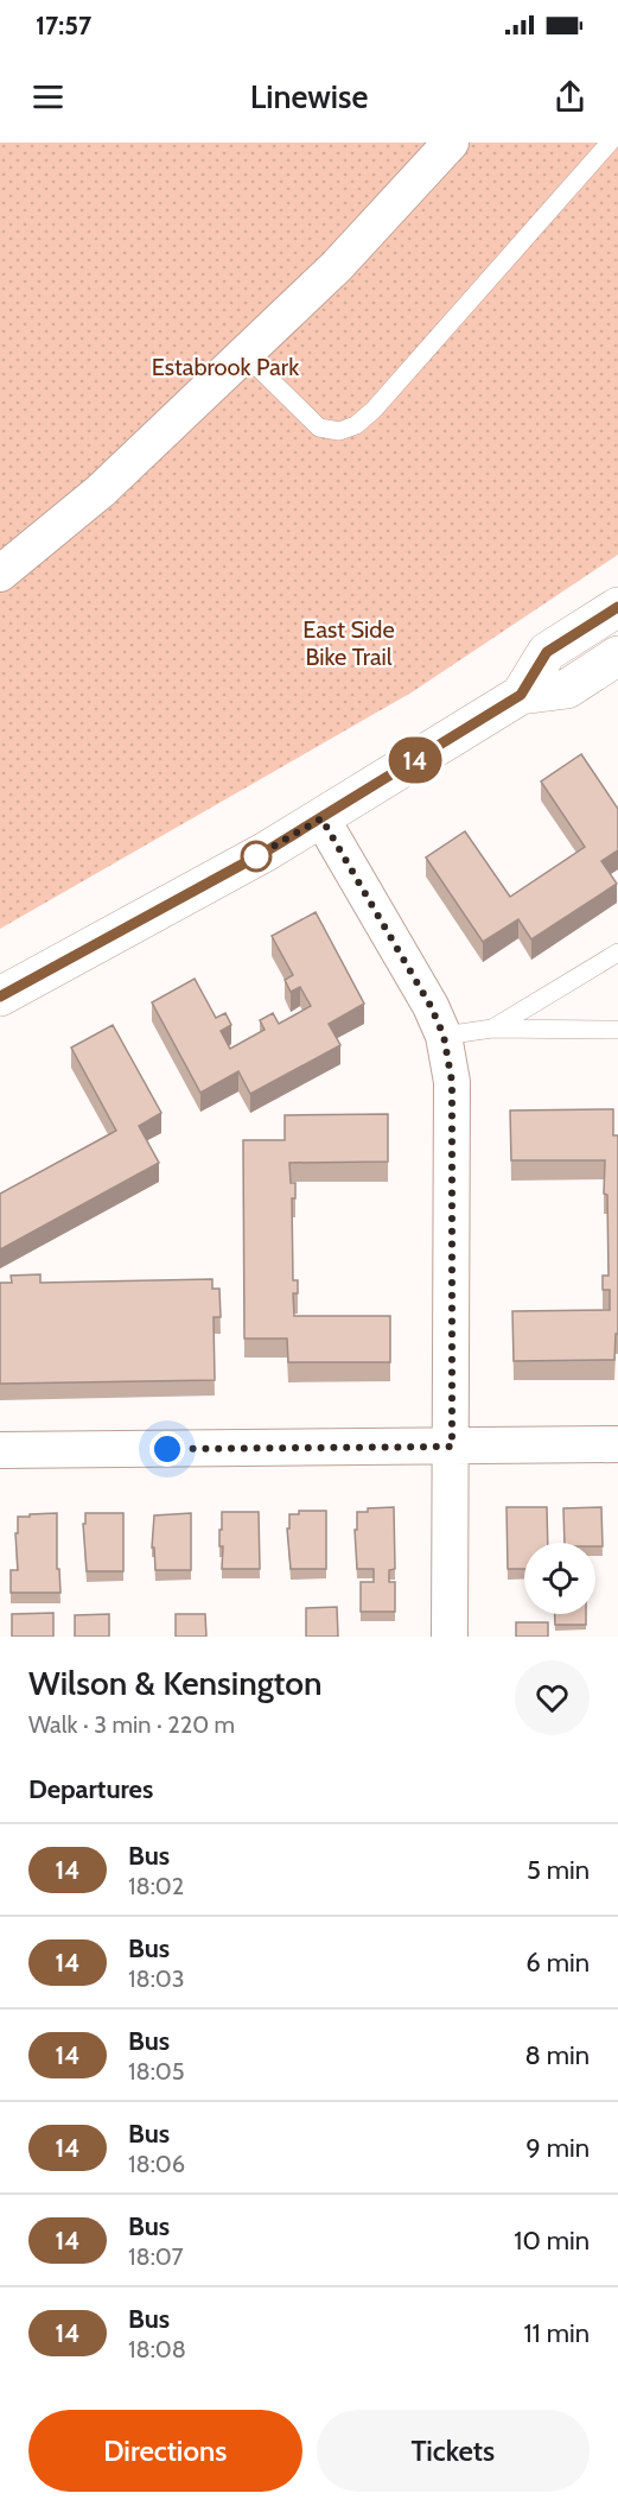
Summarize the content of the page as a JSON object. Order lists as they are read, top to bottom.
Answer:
{
  "parks": ["Estabrook Park", "East Side Bike Trail"],
  "lines": ["bus line 14"],
  "page": {
    "status": "17:57",
    "header": "Linewise",
    "on_map": "14",
    "heading": [
      ["Wilson & Kensington", "Walk · 3 min · 220 m"],
      "Departures"
    ],
    "list": [
      {
        "mark": "14",
        "name": "Bus",
        "note": "18:02",
        "value": "5 min"
      },
      {
        "mark": "14",
        "name": "Bus",
        "note": "18:03",
        "value": "6 min"
      },
      {
        "mark": "14",
        "name": "Bus",
        "note": "18:05",
        "value": "8 min"
      },
      {
        "mark": "14",
        "name": "Bus",
        "note": "18:06",
        "value": "9 min"
      },
      {
        "mark": "14",
        "name": "Bus",
        "note": "18:07",
        "value": "10 min"
      },
      {
        "mark": "14",
        "name": "Bus",
        "note": "18:08",
        "value": "11 min"
      }
    ],
    "buttons": ["Directions", "Tickets"]
  }
}
